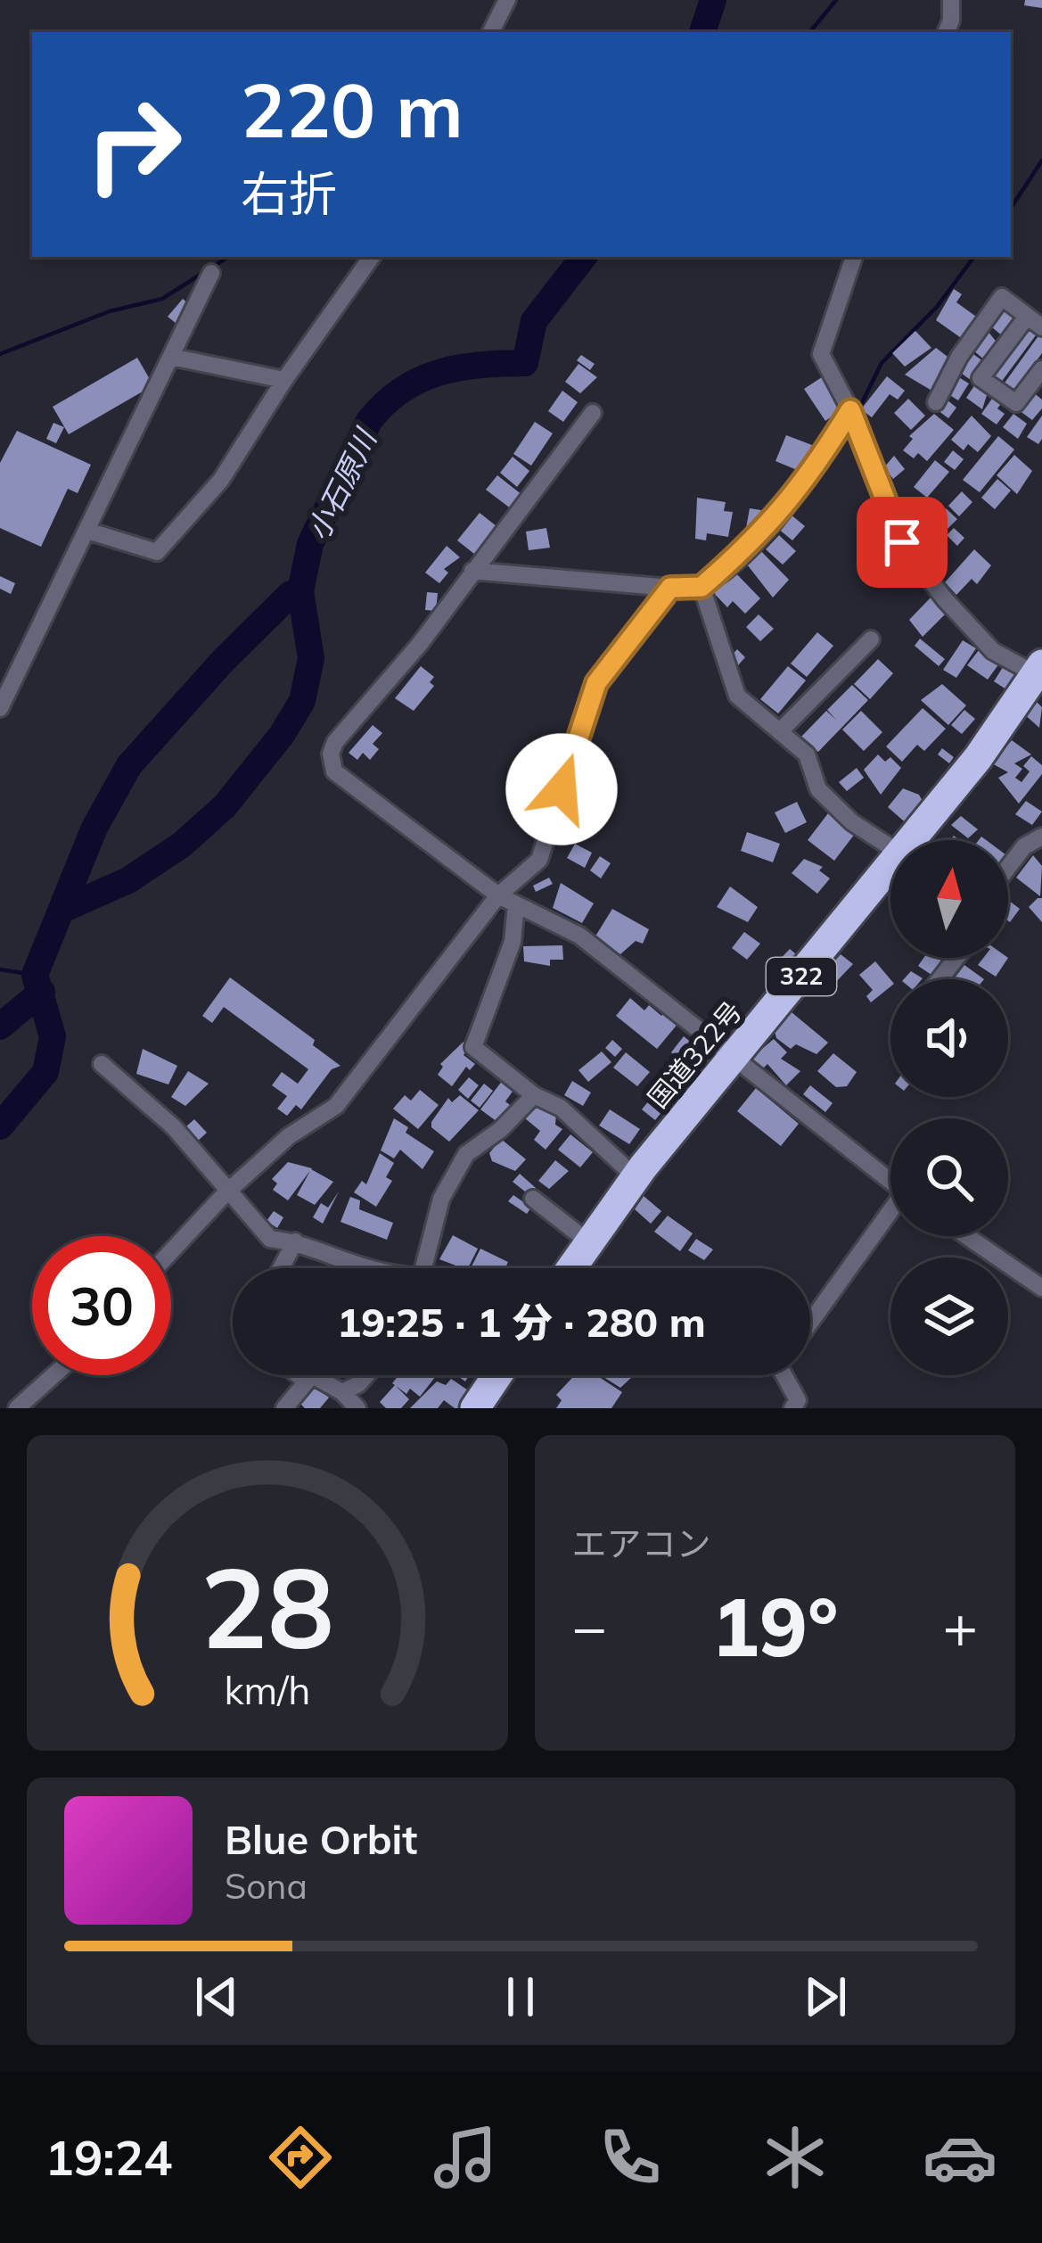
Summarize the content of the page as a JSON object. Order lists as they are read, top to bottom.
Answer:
{
  "streets": {
    "highway": ["322", "国道322号"]
  },
  "water": ["小石原川"],
  "north": "top",
  "page": {
    "turn": ["220 m", "右折"],
    "limit": "30",
    "trip": "19:25 · 1 分 · 280 m",
    "tile": "エアコン",
    "heat": ["−", "19°", "+"],
    "song": ["Blue Orbit", "Sona"],
    "tabs": "19:24",
    "gauge": ["28", "km/h"]
  }
}
